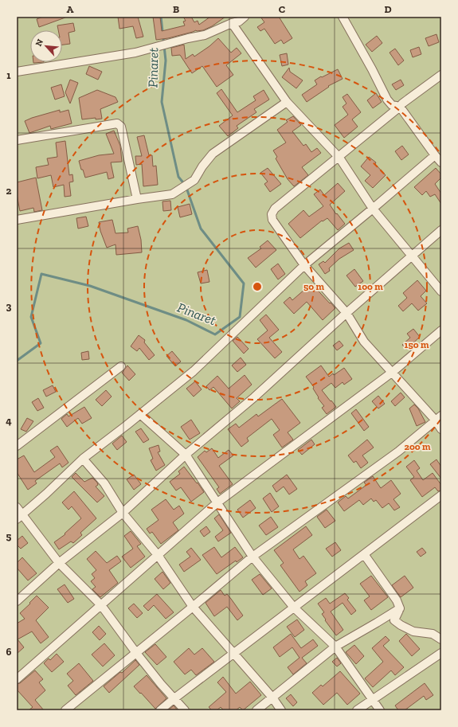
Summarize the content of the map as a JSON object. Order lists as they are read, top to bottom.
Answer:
{
  "water": ["Pinaret"],
  "north": "top left",
  "grid": {
    "columns": [
      "A",
      "B",
      "C",
      "D"
    ],
    "rows": [
      "1",
      "2",
      "3",
      "4",
      "5",
      "6"
    ]
  },
  "rings": [
    "50 m",
    "100 m",
    "150 m",
    "200 m"
  ]
}
